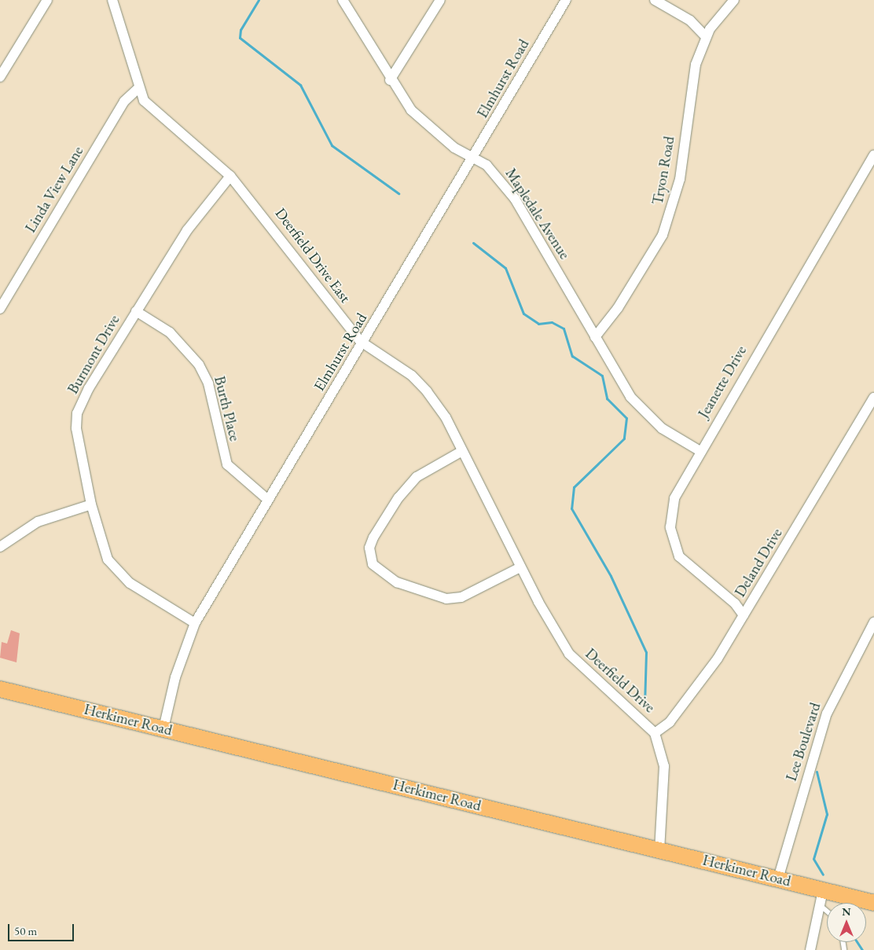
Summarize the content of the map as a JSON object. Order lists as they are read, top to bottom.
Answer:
{
  "streets": {
    "main road": ["Herkimer Road"],
    "street": [
      "Elmhurst Road",
      "Tryon Road",
      "Linda View Lane",
      "Mapledale Avenue",
      "Deerfield Drive East",
      "Burmont Drive",
      "Jeanette Drive",
      "Burth Place",
      "Deland Drive",
      "Deerfield Drive",
      "Lee Boulevard"
    ]
  },
  "crossings": [
    ["Elmhurst Road", "Mapledale Avenue"],
    ["Elmhurst Road", "Deerfield Drive East"],
    ["Elmhurst Road", "Burmont Drive"],
    ["Elmhurst Road", "Burth Place"],
    ["Elmhurst Road", "Herkimer Road"],
    ["Tryon Road", "Mapledale Avenue"],
    ["Linda View Lane", "Deerfield Drive East"],
    ["Mapledale Avenue", "Jeanette Drive"],
    ["Deerfield Drive East", "Burmont Drive"],
    ["Deerfield Drive East", "Deerfield Drive"],
    ["Burmont Drive", "Burth Place"],
    ["Jeanette Drive", "Deland Drive"],
    ["Deland Drive", "Deerfield Drive"],
    ["Deerfield Drive", "Herkimer Road"],
    ["Herkimer Road", "Lee Boulevard"]
  ],
  "scale_bar": "50 m",
  "north": "top"
}
